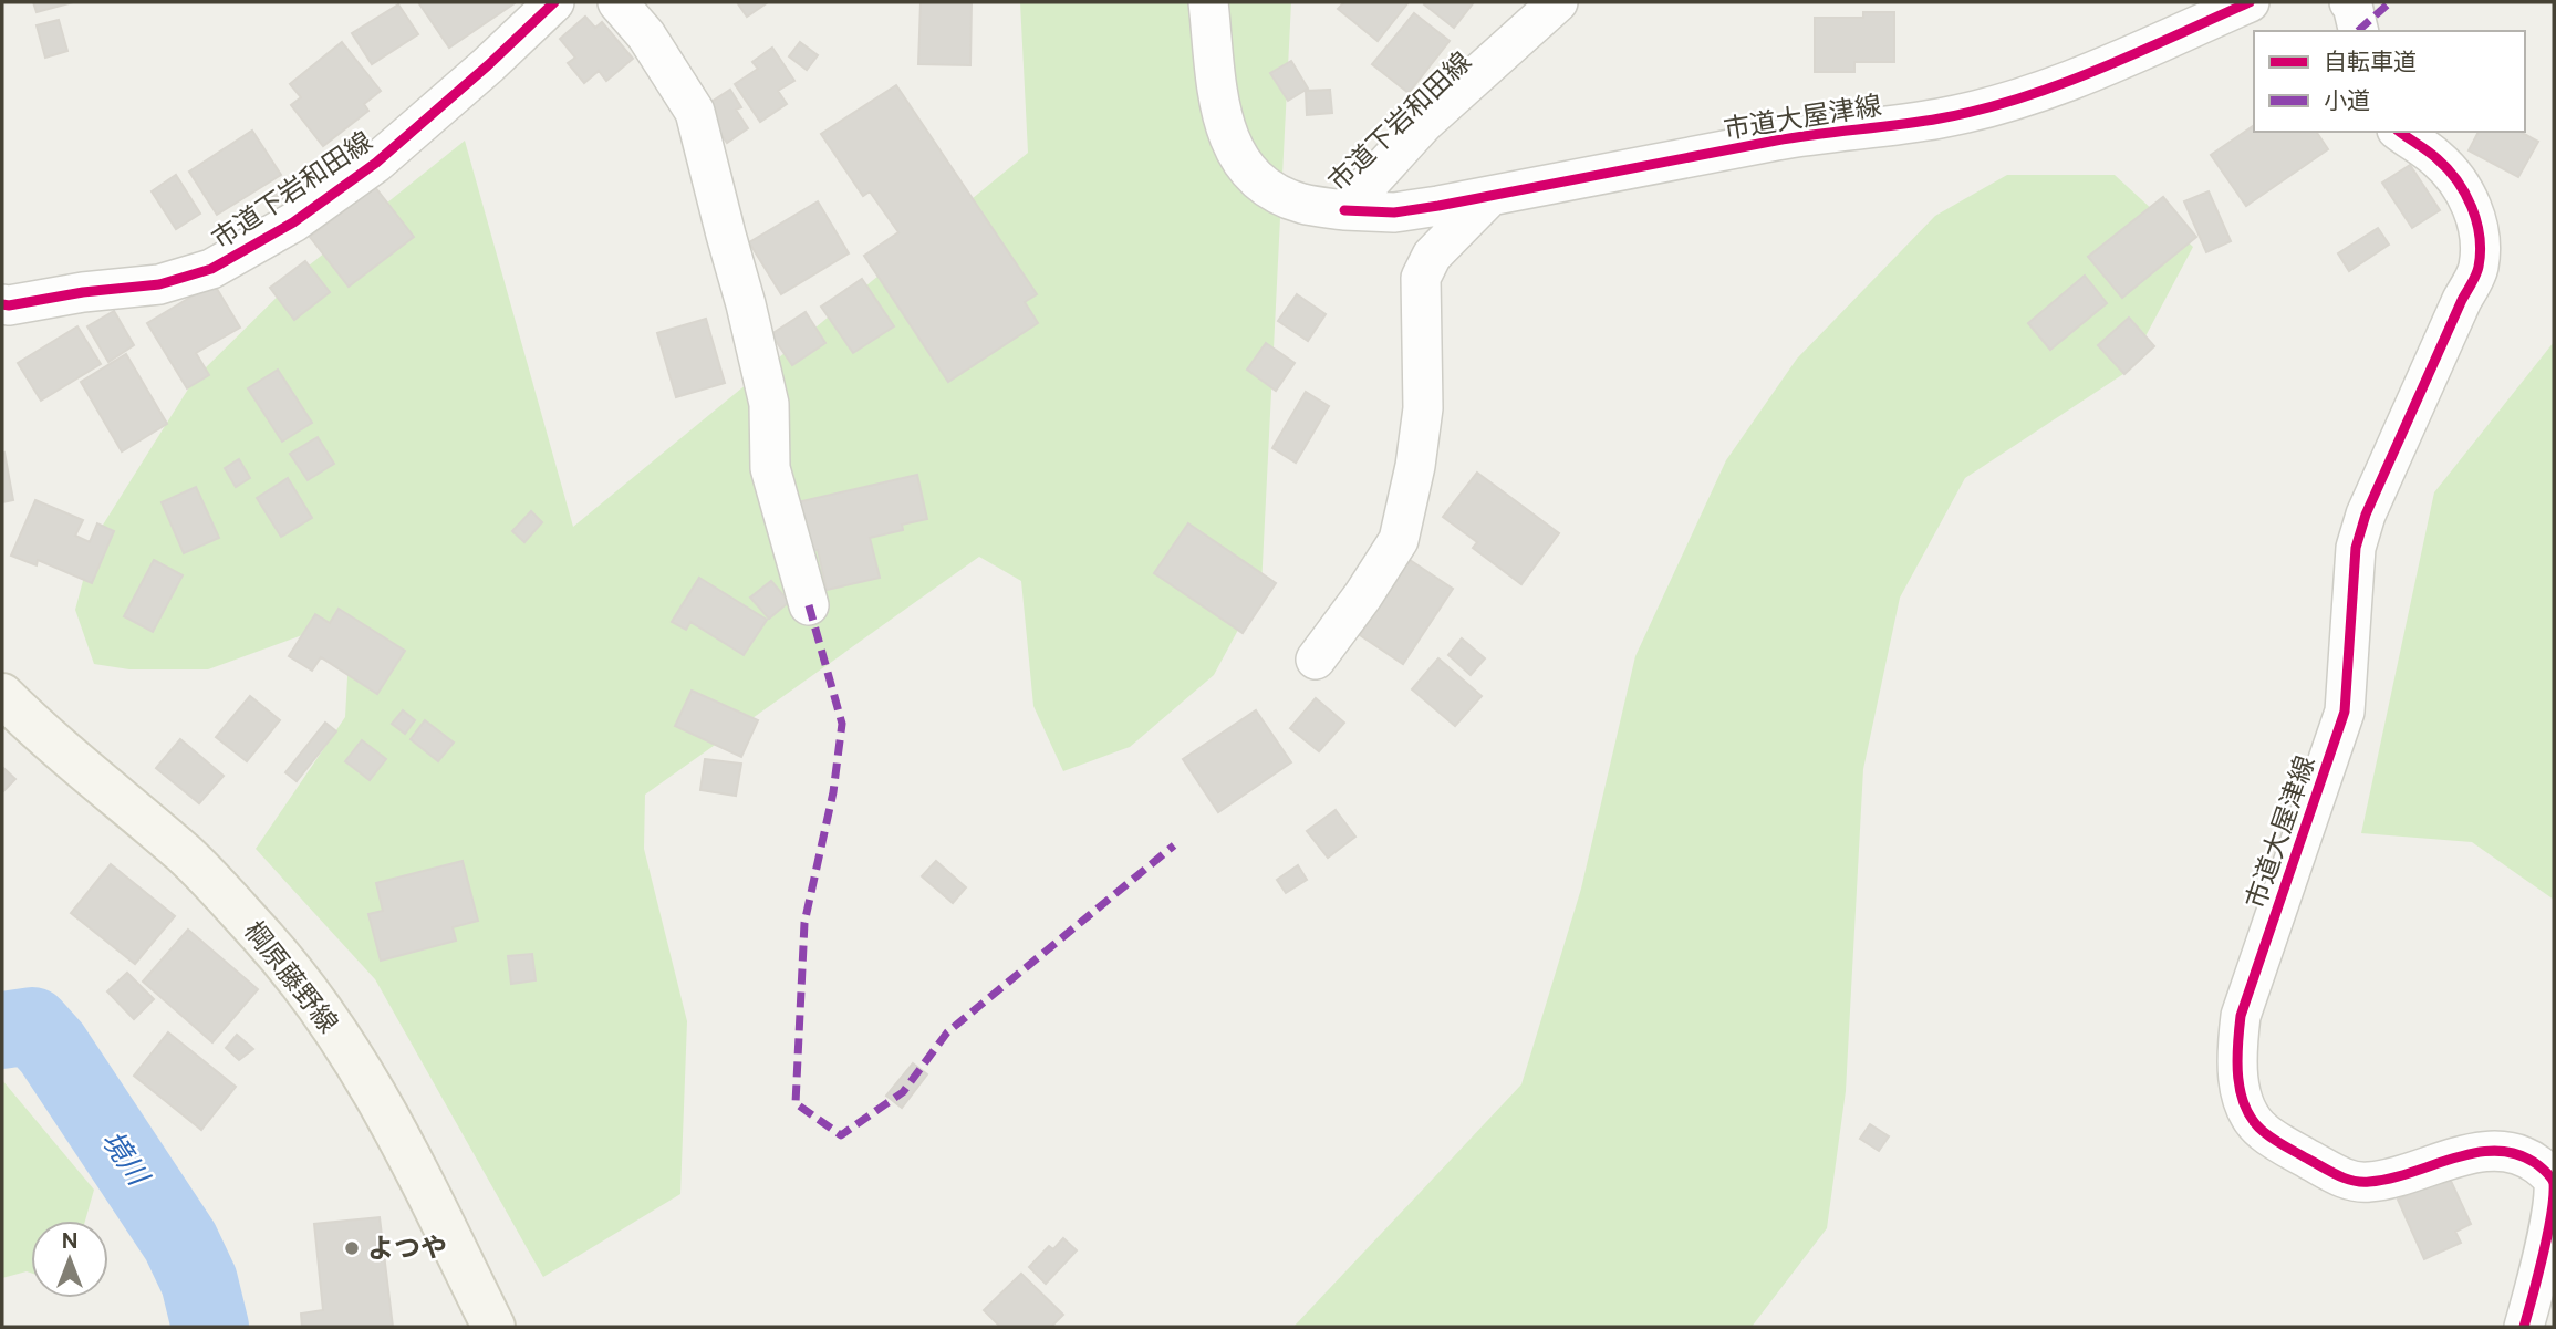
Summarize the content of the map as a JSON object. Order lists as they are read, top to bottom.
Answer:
{
  "streets": {
    "main road": ["棡原藤野線"],
    "street": ["市道大屋津線", "市道下岩和田線"]
  },
  "crossings": [
    ["市道大屋津線", "市道下岩和田線"]
  ],
  "water": ["境川"],
  "places": ["よつや"],
  "legend": ["自転車道", "小道"],
  "north": "top"
}
